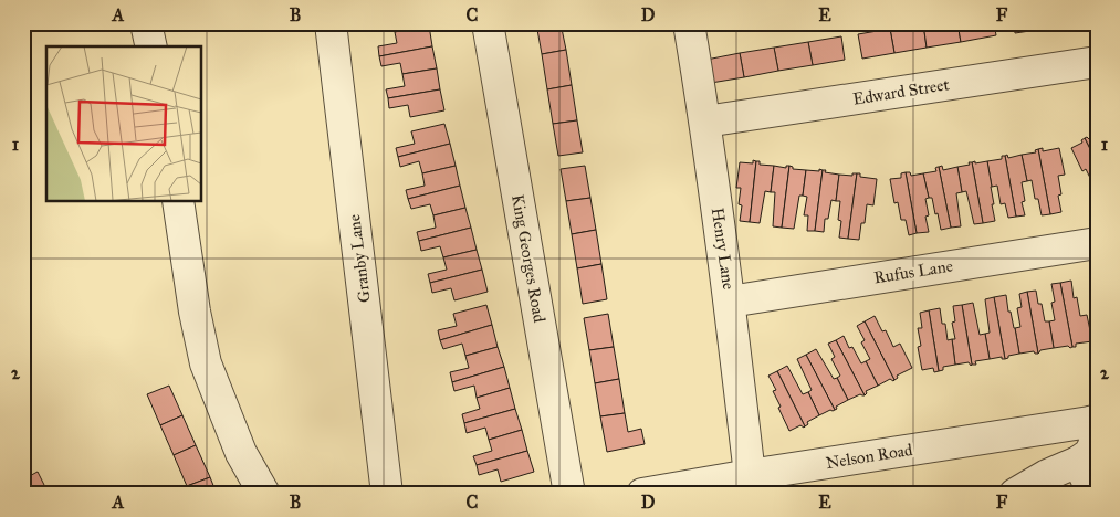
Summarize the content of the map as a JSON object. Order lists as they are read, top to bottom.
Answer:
{
  "streets": {
    "street": [
      "Edward Street",
      "Henry Lane",
      "Granby Lane",
      "King Georges Road",
      "Rufus Lane",
      "Nelson Road"
    ]
  },
  "crossings": [
    ["Edward Street", "Henry Lane"],
    ["Henry Lane", "Rufus Lane"],
    ["Henry Lane", "Nelson Road"]
  ],
  "grid": {
    "columns": [
      "A",
      "B",
      "C",
      "D",
      "E",
      "F"
    ],
    "rows": ["1", "2"]
  }
}
